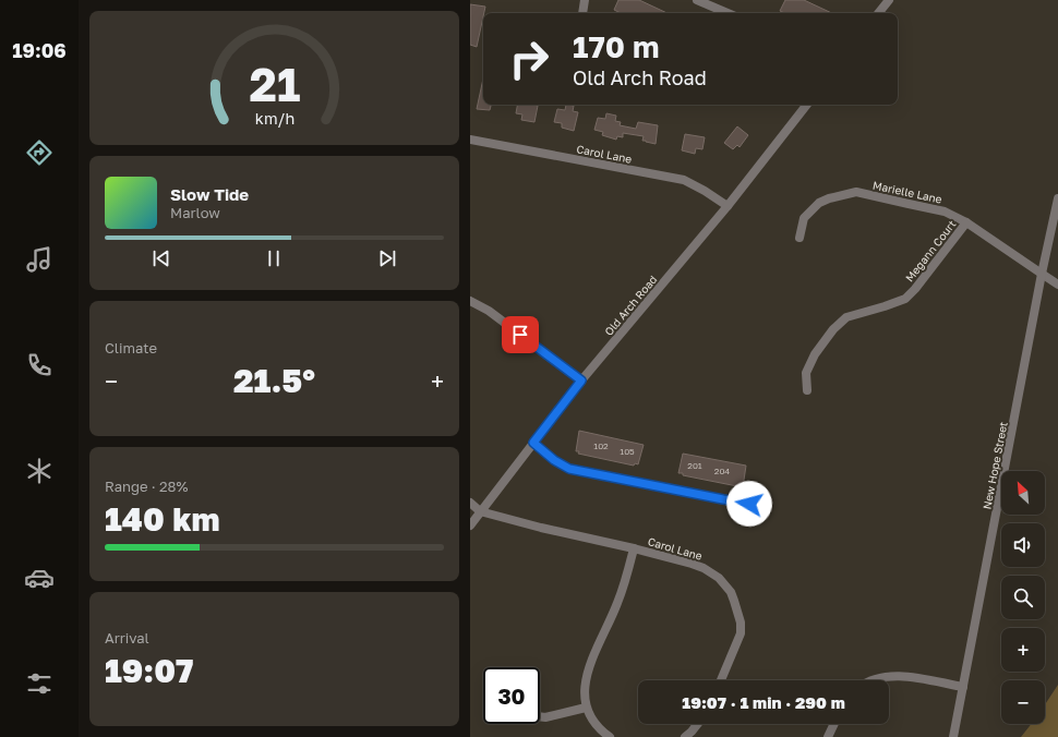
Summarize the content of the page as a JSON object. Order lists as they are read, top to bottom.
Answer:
{
  "streets": {
    "street": [
      "Carol Lane",
      "Marielle Lane",
      "Megann Court",
      "Old Arch Road",
      "New Hope Street"
    ]
  },
  "crossings": [
    ["Carol Lane", "Old Arch Road"],
    ["Marielle Lane", "Megann Court"],
    ["Marielle Lane", "New Hope Street"]
  ],
  "house_numbers": [
    "102",
    "105",
    "201",
    "204"
  ],
  "north": "top left",
  "page": {
    "tabs": "19:06",
    "turn": ["170 m", "Old Arch Road"],
    "song": ["Slow Tide", "Marlow"],
    "tile": [
      "Climate",
      ["Range · 28%", "140 km"],
      ["Arrival", "19:07"]
    ],
    "heat": ["−", "21.5°", "+"],
    "map_buttons": ["+", "−"],
    "limit": "30",
    "trip": "19:07 · 1 min · 290 m",
    "gauge": ["21", "km/h"]
  }
}
